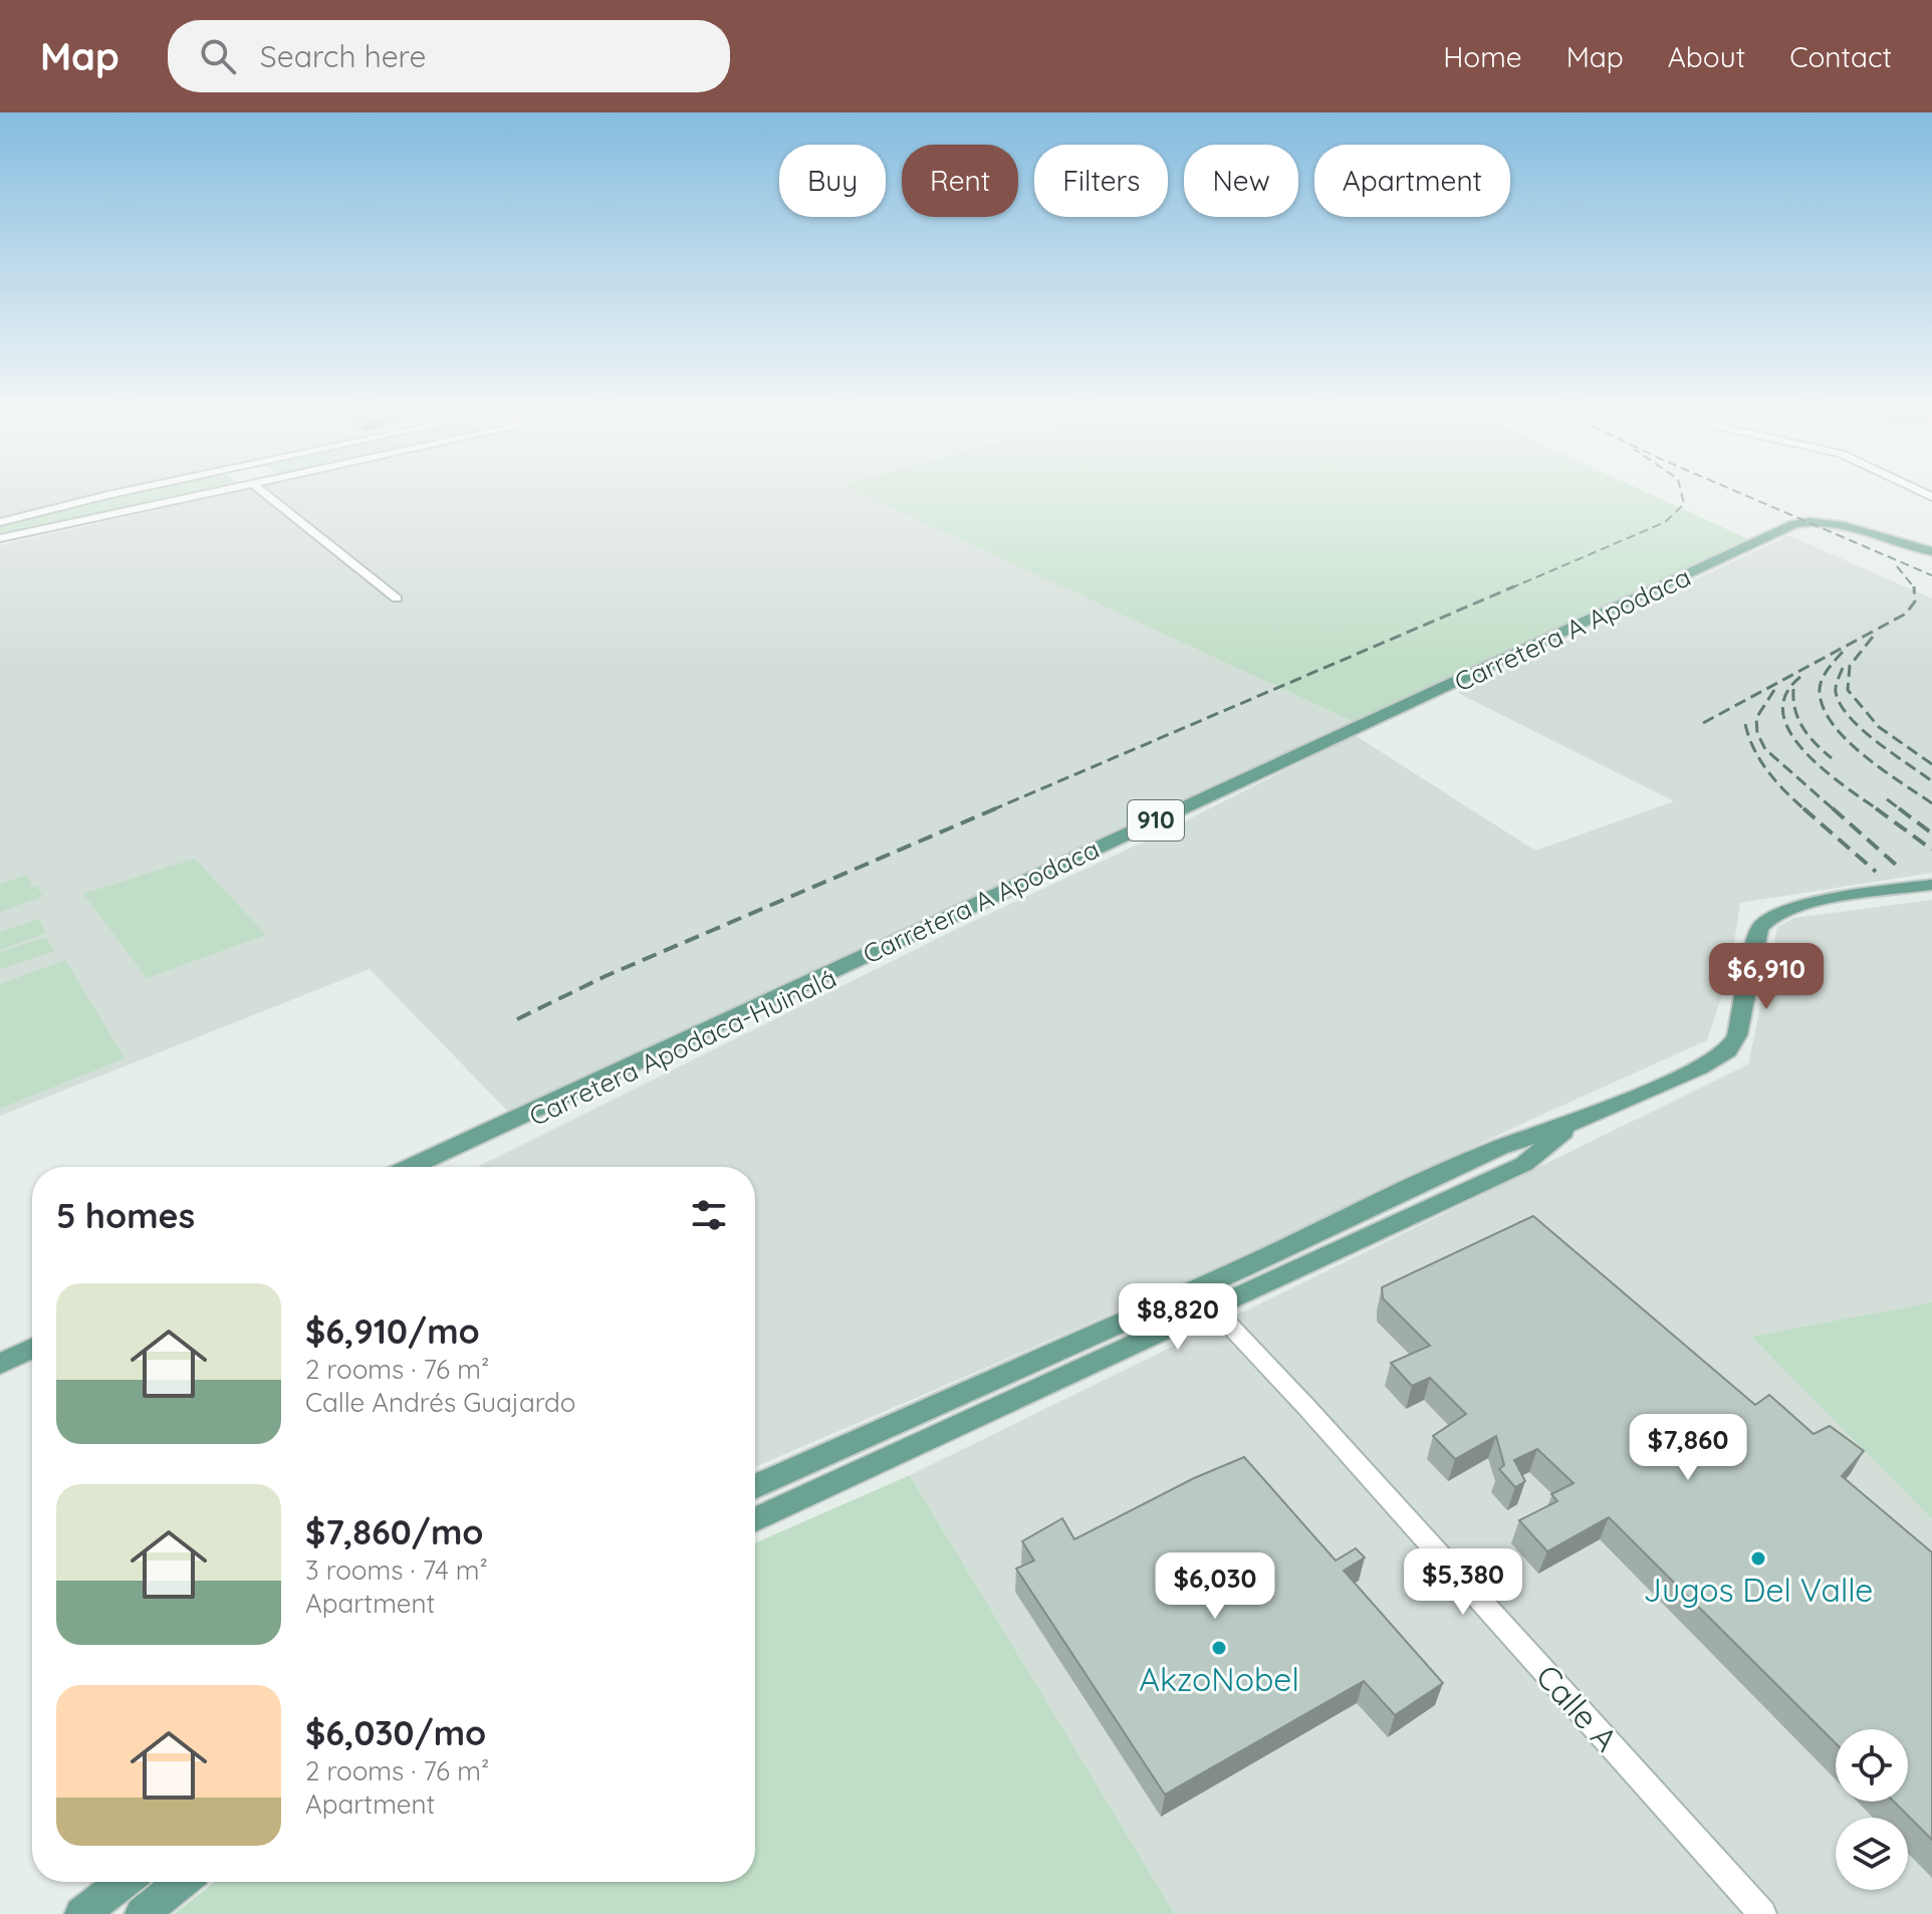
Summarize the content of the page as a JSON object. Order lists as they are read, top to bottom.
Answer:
{
  "streets": {
    "main road": ["Carretera A Apodaca", "910", "Carretera Apodaca-Huinalá"],
    "street": ["Calle A"]
  },
  "crossings": [
    ["Carretera A Apodaca", "Carretera Apodaca-Huinalá"]
  ],
  "places": ["Jugos Del Valle", "AkzoNobel"],
  "page": {
    "header": "Map",
    "search": "Search here",
    "nav": [
      "Home",
      "Map",
      "About",
      "Contact"
    ],
    "chip": [
      "Buy",
      "Rent",
      "Filters",
      "New",
      "Apartment"
    ],
    "price": [
      "$6,910",
      "$8,820",
      "$7,860",
      "$5,380",
      "$6,030"
    ],
    "heading": "5 homes",
    "list": [
      {
        "name": "$6,910/mo",
        "note": "2 rooms · 76 m² · Calle Andrés Guajardo"
      },
      {
        "name": "$7,860/mo",
        "note": "3 rooms · 74 m² · Apartment"
      },
      {
        "name": "$6,030/mo",
        "note": "2 rooms · 76 m² · Apartment"
      }
    ]
  }
}
